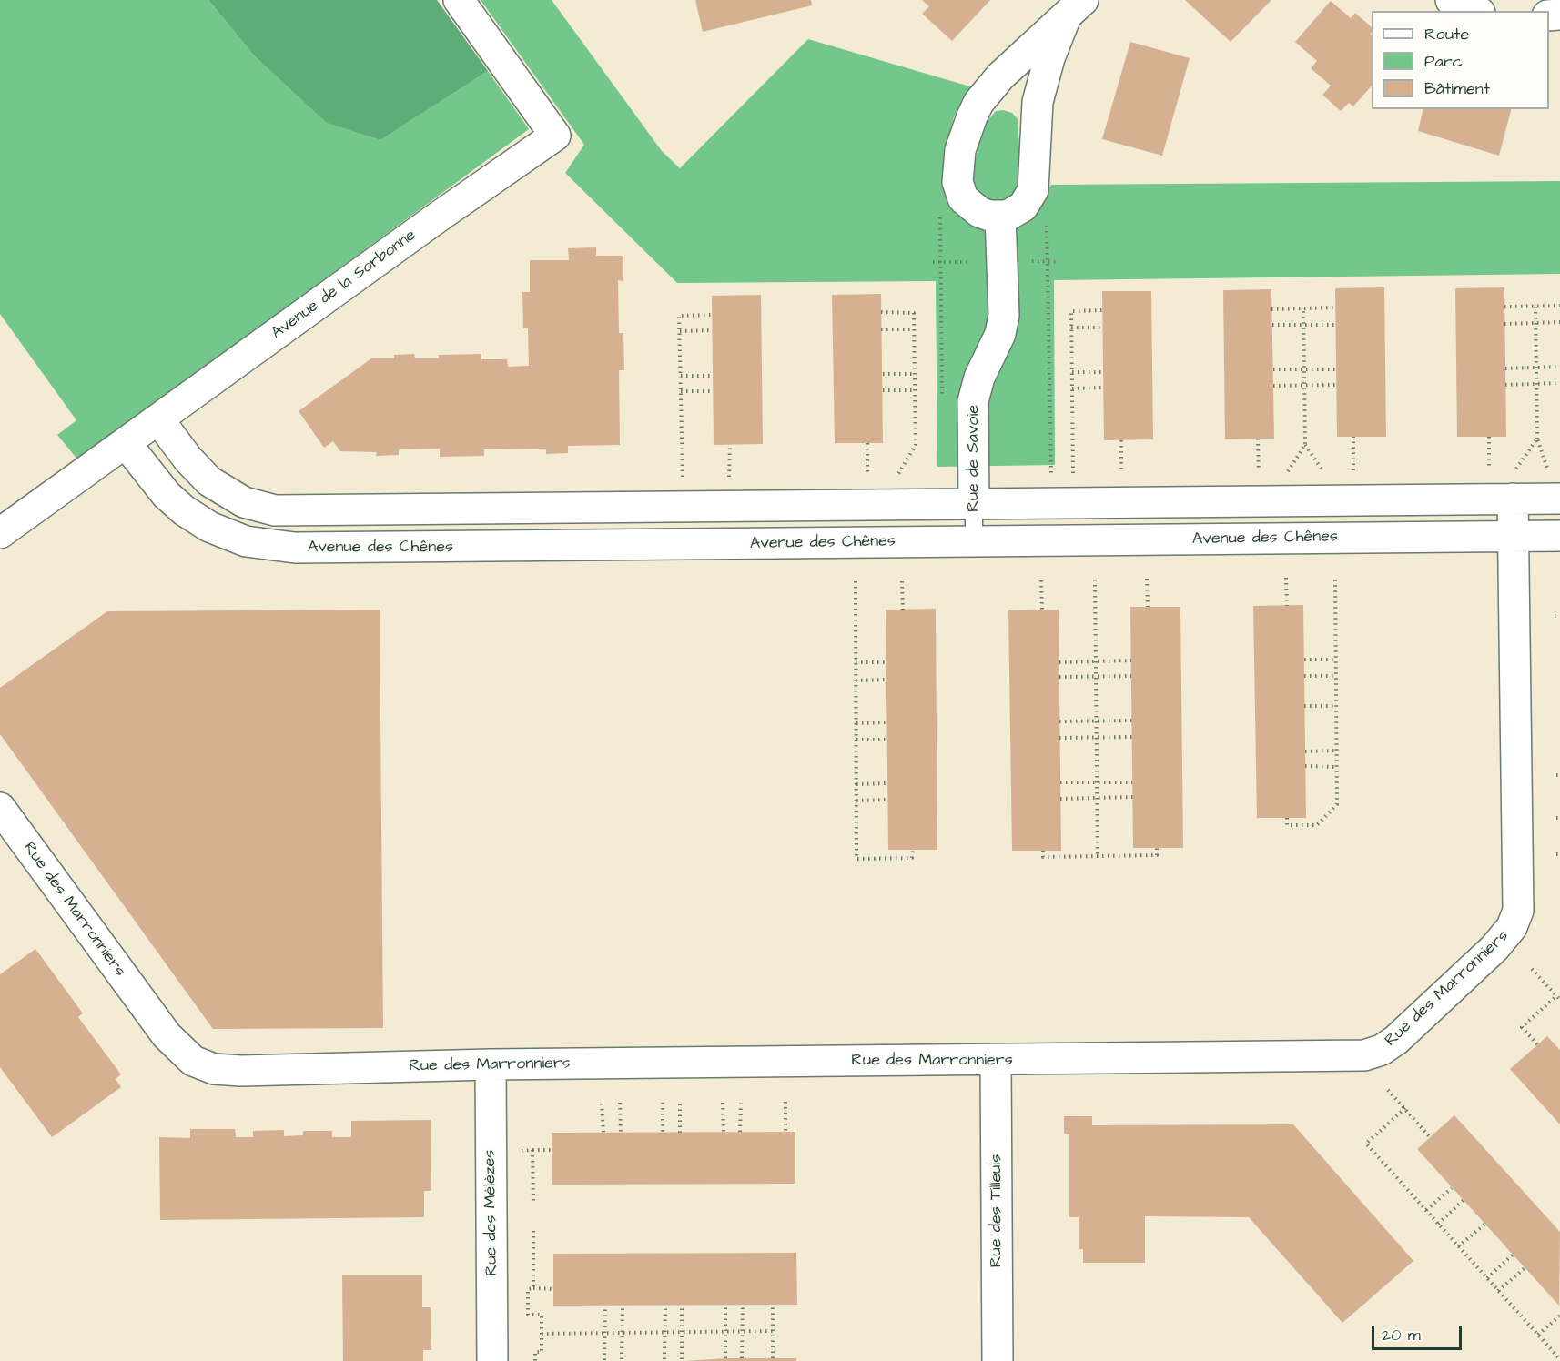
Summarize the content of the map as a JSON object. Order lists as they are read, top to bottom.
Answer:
{
  "streets": {
    "street": [
      "Avenue de la Sorbonne",
      "Rue de Savoie",
      "Avenue des Chênes",
      "Rue des Marronniers",
      "Rue des Tilleuls",
      "Rue des Mélèzes"
    ]
  },
  "crossings": [
    ["Avenue de la Sorbonne", "Avenue des Chênes"],
    ["Rue de Savoie", "Avenue des Chênes"],
    ["Avenue des Chênes", "Rue des Marronniers"],
    ["Rue des Marronniers", "Rue des Tilleuls"],
    ["Rue des Marronniers", "Rue des Mélèzes"]
  ],
  "legend": ["Route", "Parc", "Bâtiment"],
  "scale_bar": "20 m"
}
